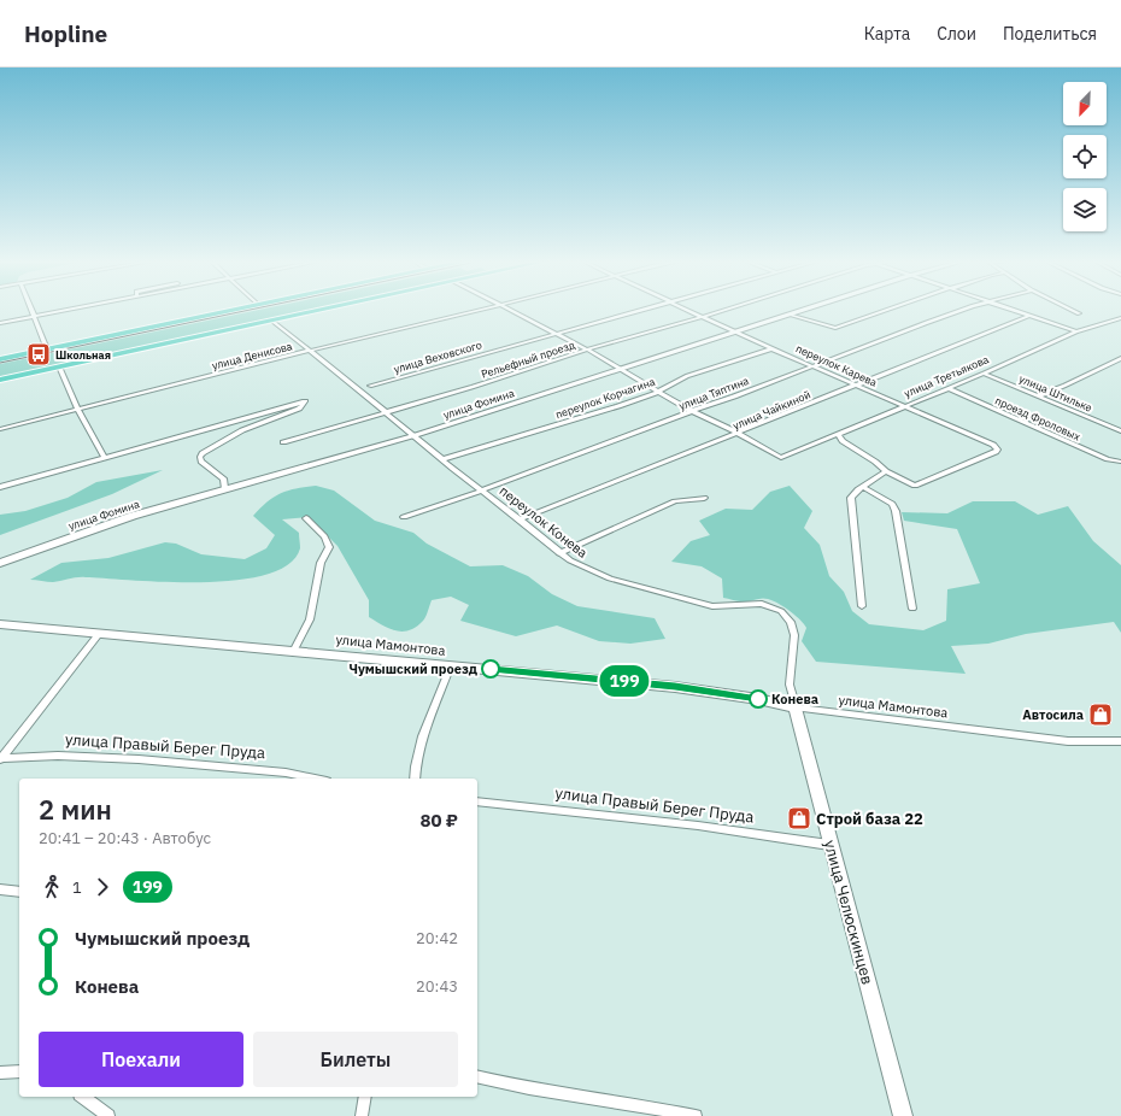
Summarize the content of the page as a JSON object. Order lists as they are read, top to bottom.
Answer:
{
  "streets": {
    "street": [
      "улица Денисова",
      "улица Веховского",
      "Рельефный проезд",
      "переулок Карева",
      "улица Третьякова",
      "улица Тяптина",
      "улица Штильке",
      "переулок Корчагина",
      "улица Фомина",
      "улица Чайкиной",
      "проезд Фроловых",
      "переулок Конева",
      "улица Мамонтова",
      "улица Правый Берег Пруда",
      "улица Челюскинцев"
    ]
  },
  "crossings": [
    ["улица Денисова", "переулок Конева"],
    ["Рельефный проезд", "переулок Карева"],
    ["Рельефный проезд", "переулок Конева"],
    ["переулок Карева", "улица Третьякова"],
    ["переулок Карева", "улица Тяптина"],
    ["переулок Карева", "переулок Корчагина"],
    ["переулок Карева", "улица Фомина"],
    ["переулок Карева", "улица Чайкиной"],
    ["улица Третьякова", "улица Штильке"],
    ["улица Третьякова", "улица Чайкиной"],
    ["улица Третьякова", "проезд Фроловых"],
    ["улица Тяптина", "переулок Конева"],
    ["переулок Корчагина", "переулок Конева"],
    ["улица Фомина", "переулок Конева"],
    ["улица Чайкиной", "переулок Конева"],
    ["переулок Конева", "улица Мамонтова"],
    ["переулок Конева", "улица Челюскинцев"],
    ["улица Мамонтова", "улица Правый Берег Пруда"],
    ["улица Мамонтова", "улица Челюскинцев"],
    ["улица Правый Берег Пруда", "улица Челюскинцев"]
  ],
  "places": {
    "bus stop": ["Школьная"],
    "other": ["Чумышский проезд", "Конева"],
    "shop": ["Автосила", "Строй база 22"]
  },
  "lines": ["bus line 199"],
  "north": "bottom left",
  "page": {
    "header": "Hopline",
    "nav": ["Карта", "Слои", "Поделиться"],
    "on_map": "199",
    "heading": ["2 мин", "20:41 – 20:43 · Автобус", "80 ₽"],
    "legs": ["1", "199"],
    "list": [
      {
        "name": "Чумышский проезд",
        "value": "20:42"
      },
      {
        "name": "Конева",
        "value": "20:43"
      }
    ],
    "buttons": ["Поехали", "Билеты"]
  }
}
